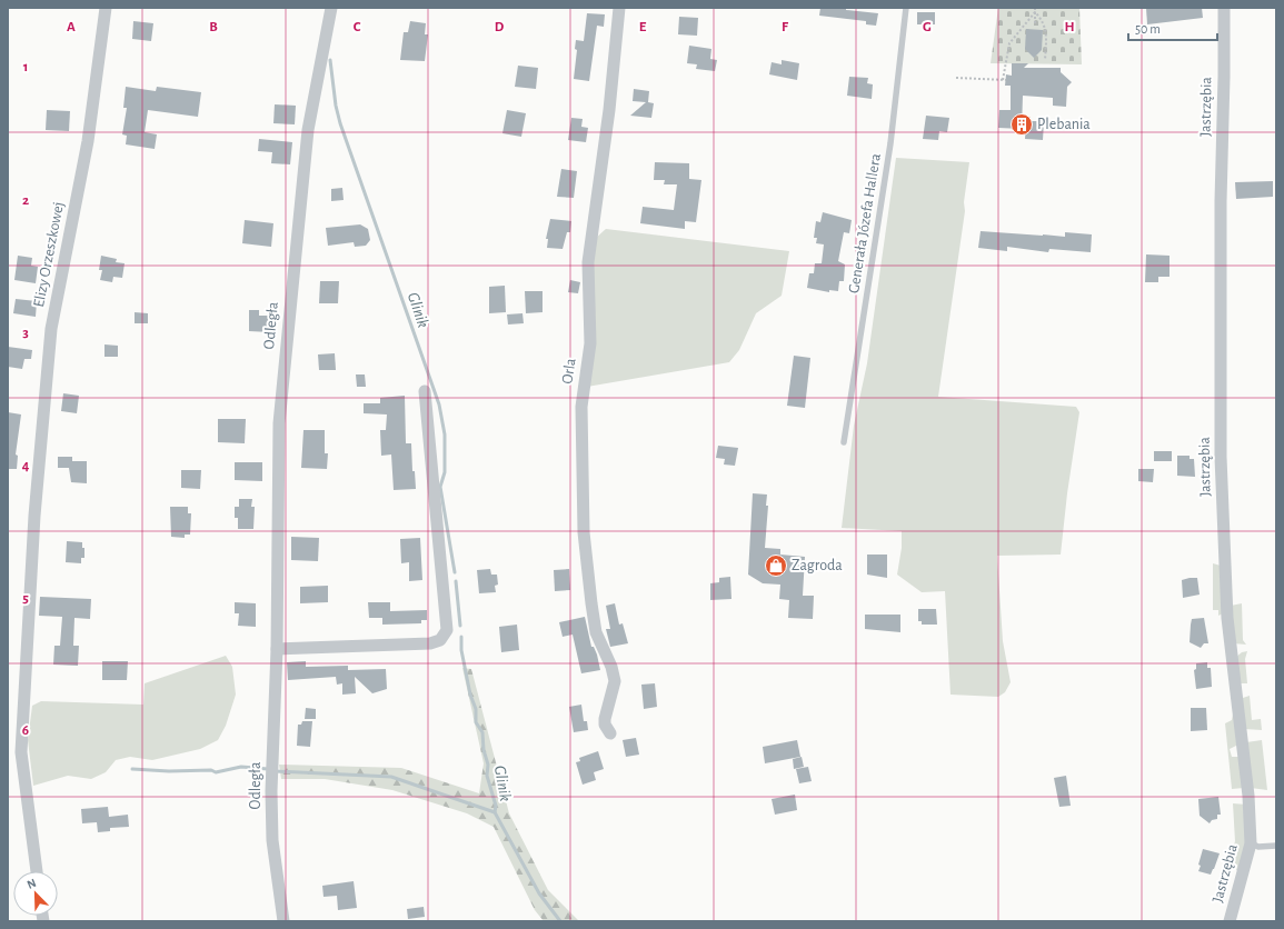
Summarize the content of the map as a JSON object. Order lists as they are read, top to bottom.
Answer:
{
  "streets": {
    "street": [
      "Jastrzębia",
      "Elizy Orzeszkowej",
      "Odległa",
      "Orla"
    ],
    "lane": ["Generała Józefa Hallera"]
  },
  "water": ["Glinik"],
  "places": {
    "building": ["Plebania"],
    "shop": ["Zagroda"]
  },
  "scale_bar": "50 m",
  "north": "top left",
  "grid": {
    "columns": [
      "A",
      "B",
      "C",
      "D",
      "E",
      "F",
      "G",
      "H"
    ],
    "rows": [
      "1",
      "2",
      "3",
      "4",
      "5",
      "6"
    ]
  }
}
